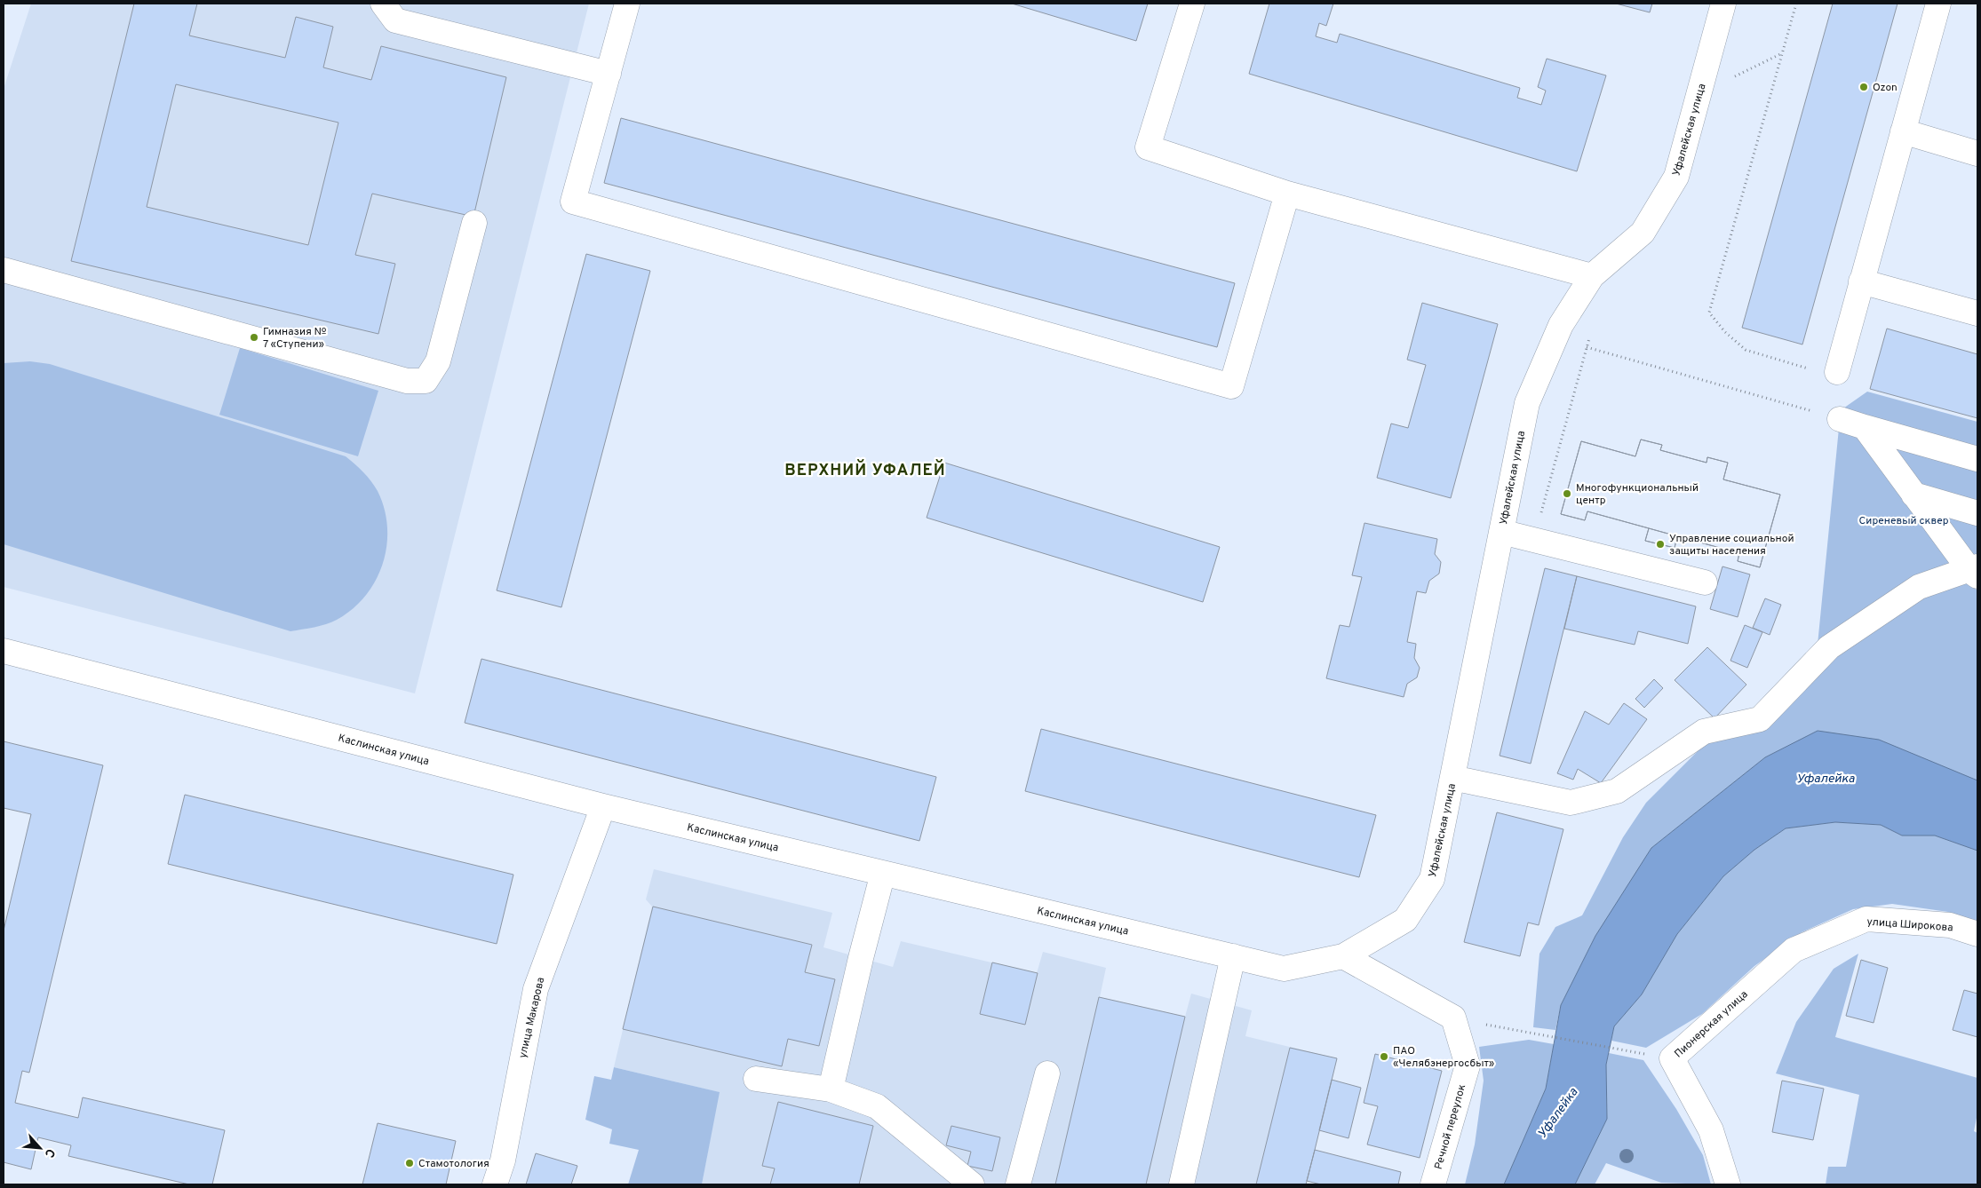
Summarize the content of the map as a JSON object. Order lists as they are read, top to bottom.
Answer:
{
  "streets": {
    "street": [
      "Уфалейская улица",
      "Каслинская улица",
      "улица Широкова",
      "улица Макарова",
      "Пионерская улица",
      "Речной переулок"
    ]
  },
  "crossings": [
    ["Уфалейская улица", "Каслинская улица"],
    ["Уфалейская улица", "Речной переулок"],
    ["Каслинская улица", "улица Макарова"],
    ["Каслинская улица", "Речной переулок"],
    ["улица Широкова", "Пионерская улица"]
  ],
  "districts": ["ВЕРХНИЙ УФАЛЕЙ"],
  "water": ["Уфалейка"],
  "parks": ["Сиреневый сквер"],
  "places": [
    "Ozon",
    "Гимназия № 7 «Ступени»",
    "Многофункциональный центр",
    "Управление социальной защиты населения",
    "ПАО «Челябэнергосбыт»",
    "Стамотология"
  ],
  "north": "bottom right"
}
